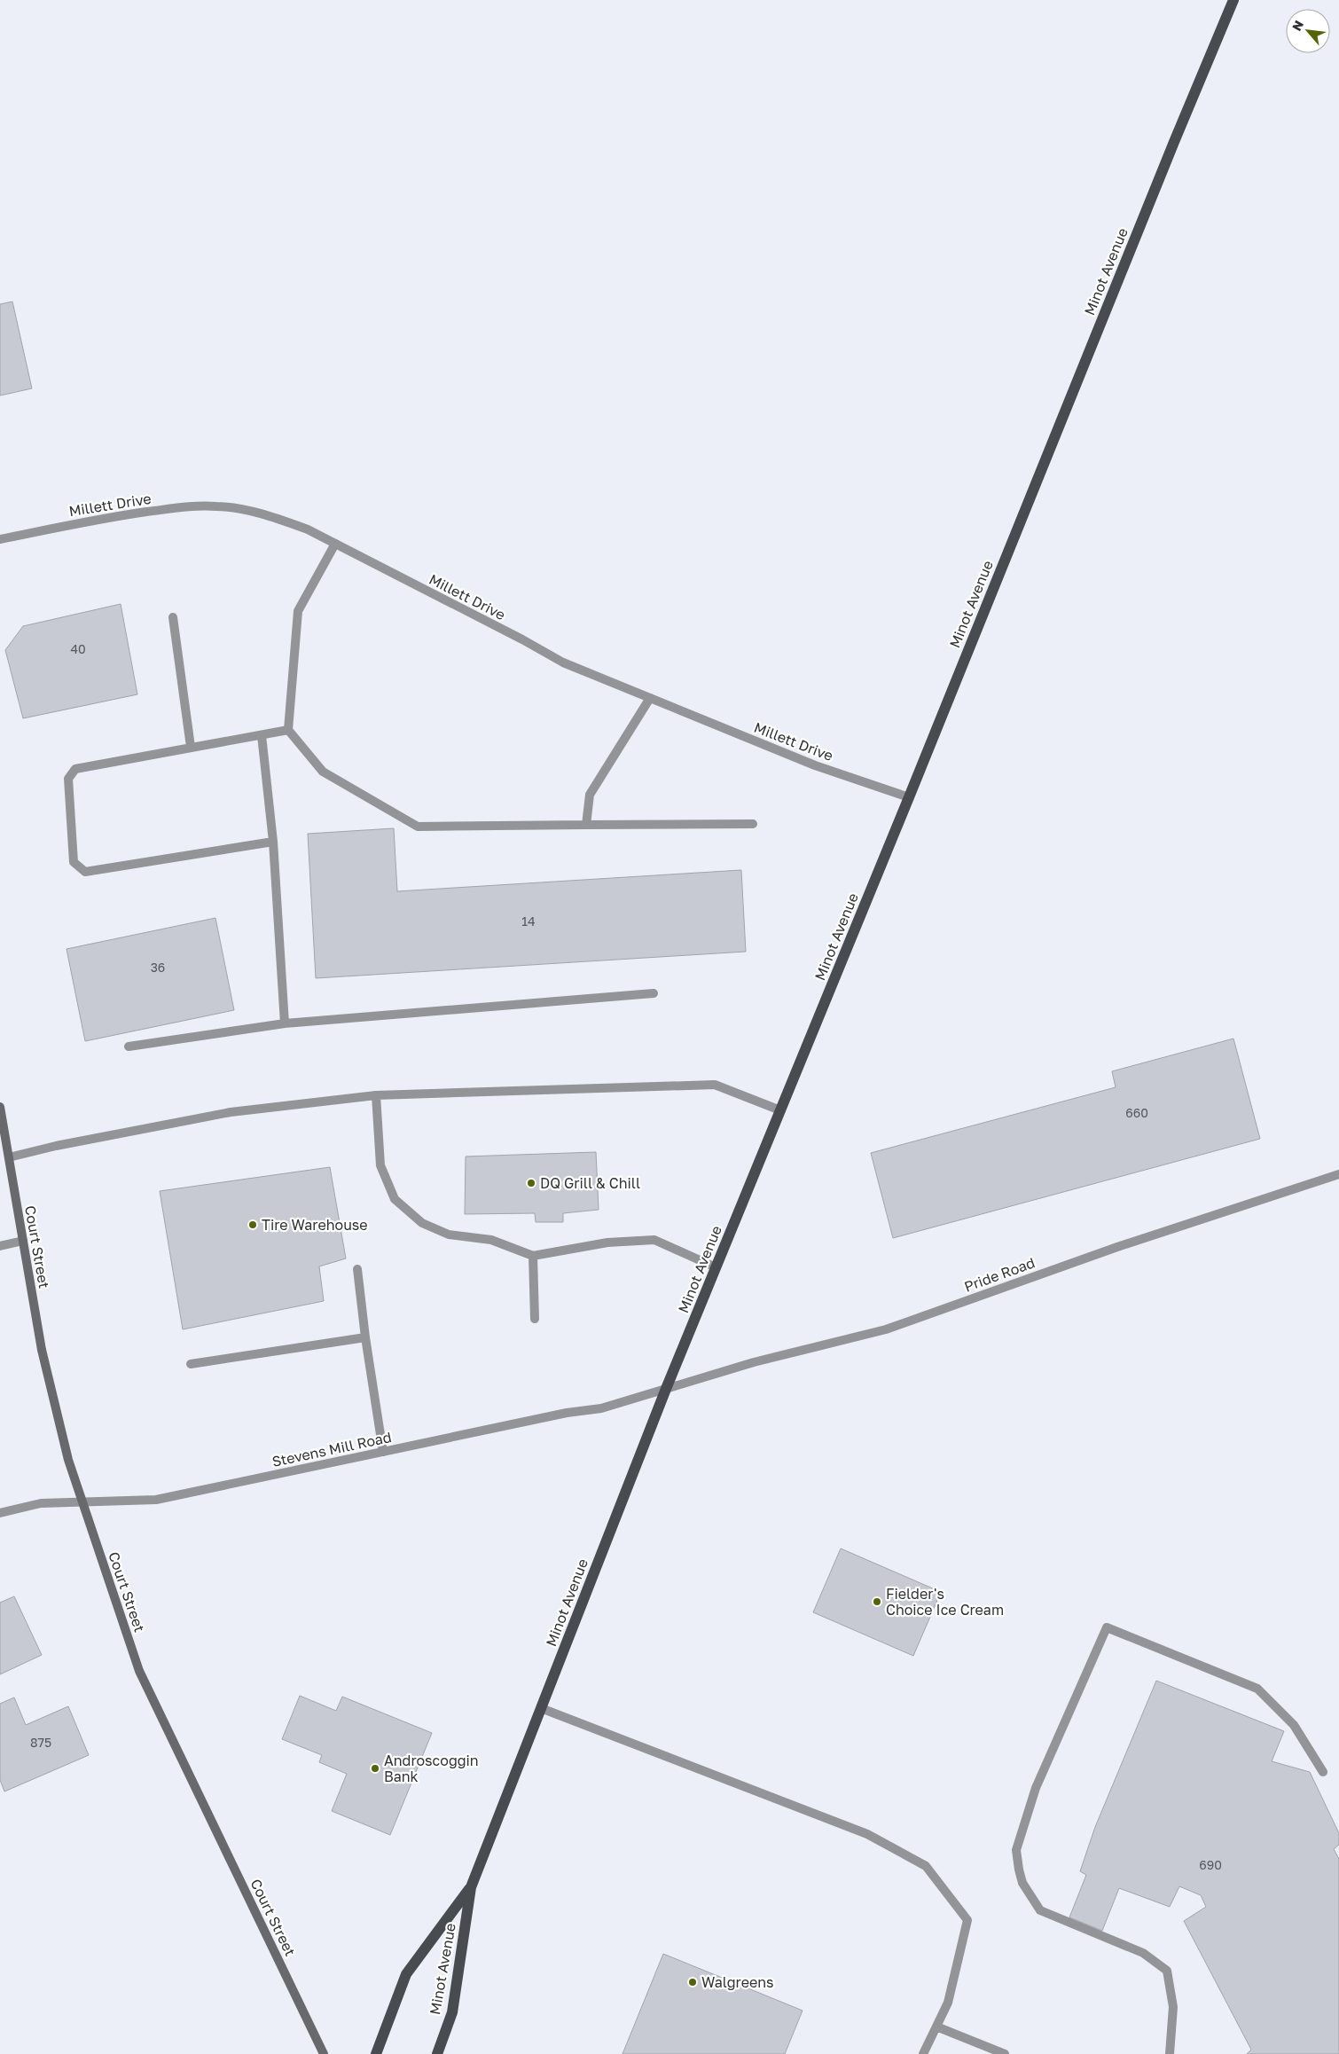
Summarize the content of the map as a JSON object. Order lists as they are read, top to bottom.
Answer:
{
  "streets": {
    "main road": ["Minot Avenue", "Court Street"],
    "street": ["Millett Drive", "Pride Road", "Stevens Mill Road"]
  },
  "crossings": [
    ["Minot Avenue", "Millett Drive"],
    ["Minot Avenue", "Pride Road"],
    ["Minot Avenue", "Stevens Mill Road"],
    ["Court Street", "Stevens Mill Road"],
    ["Pride Road", "Stevens Mill Road"]
  ],
  "places": [
    "DQ Grill & Chill",
    "Tire Warehouse",
    "Fielder's Choice Ice Cream",
    "Androscoggin Bank",
    "Walgreens"
  ],
  "house_numbers": [
    "40",
    "14",
    "36",
    "660",
    "875",
    "690"
  ],
  "north": "top left"
}
